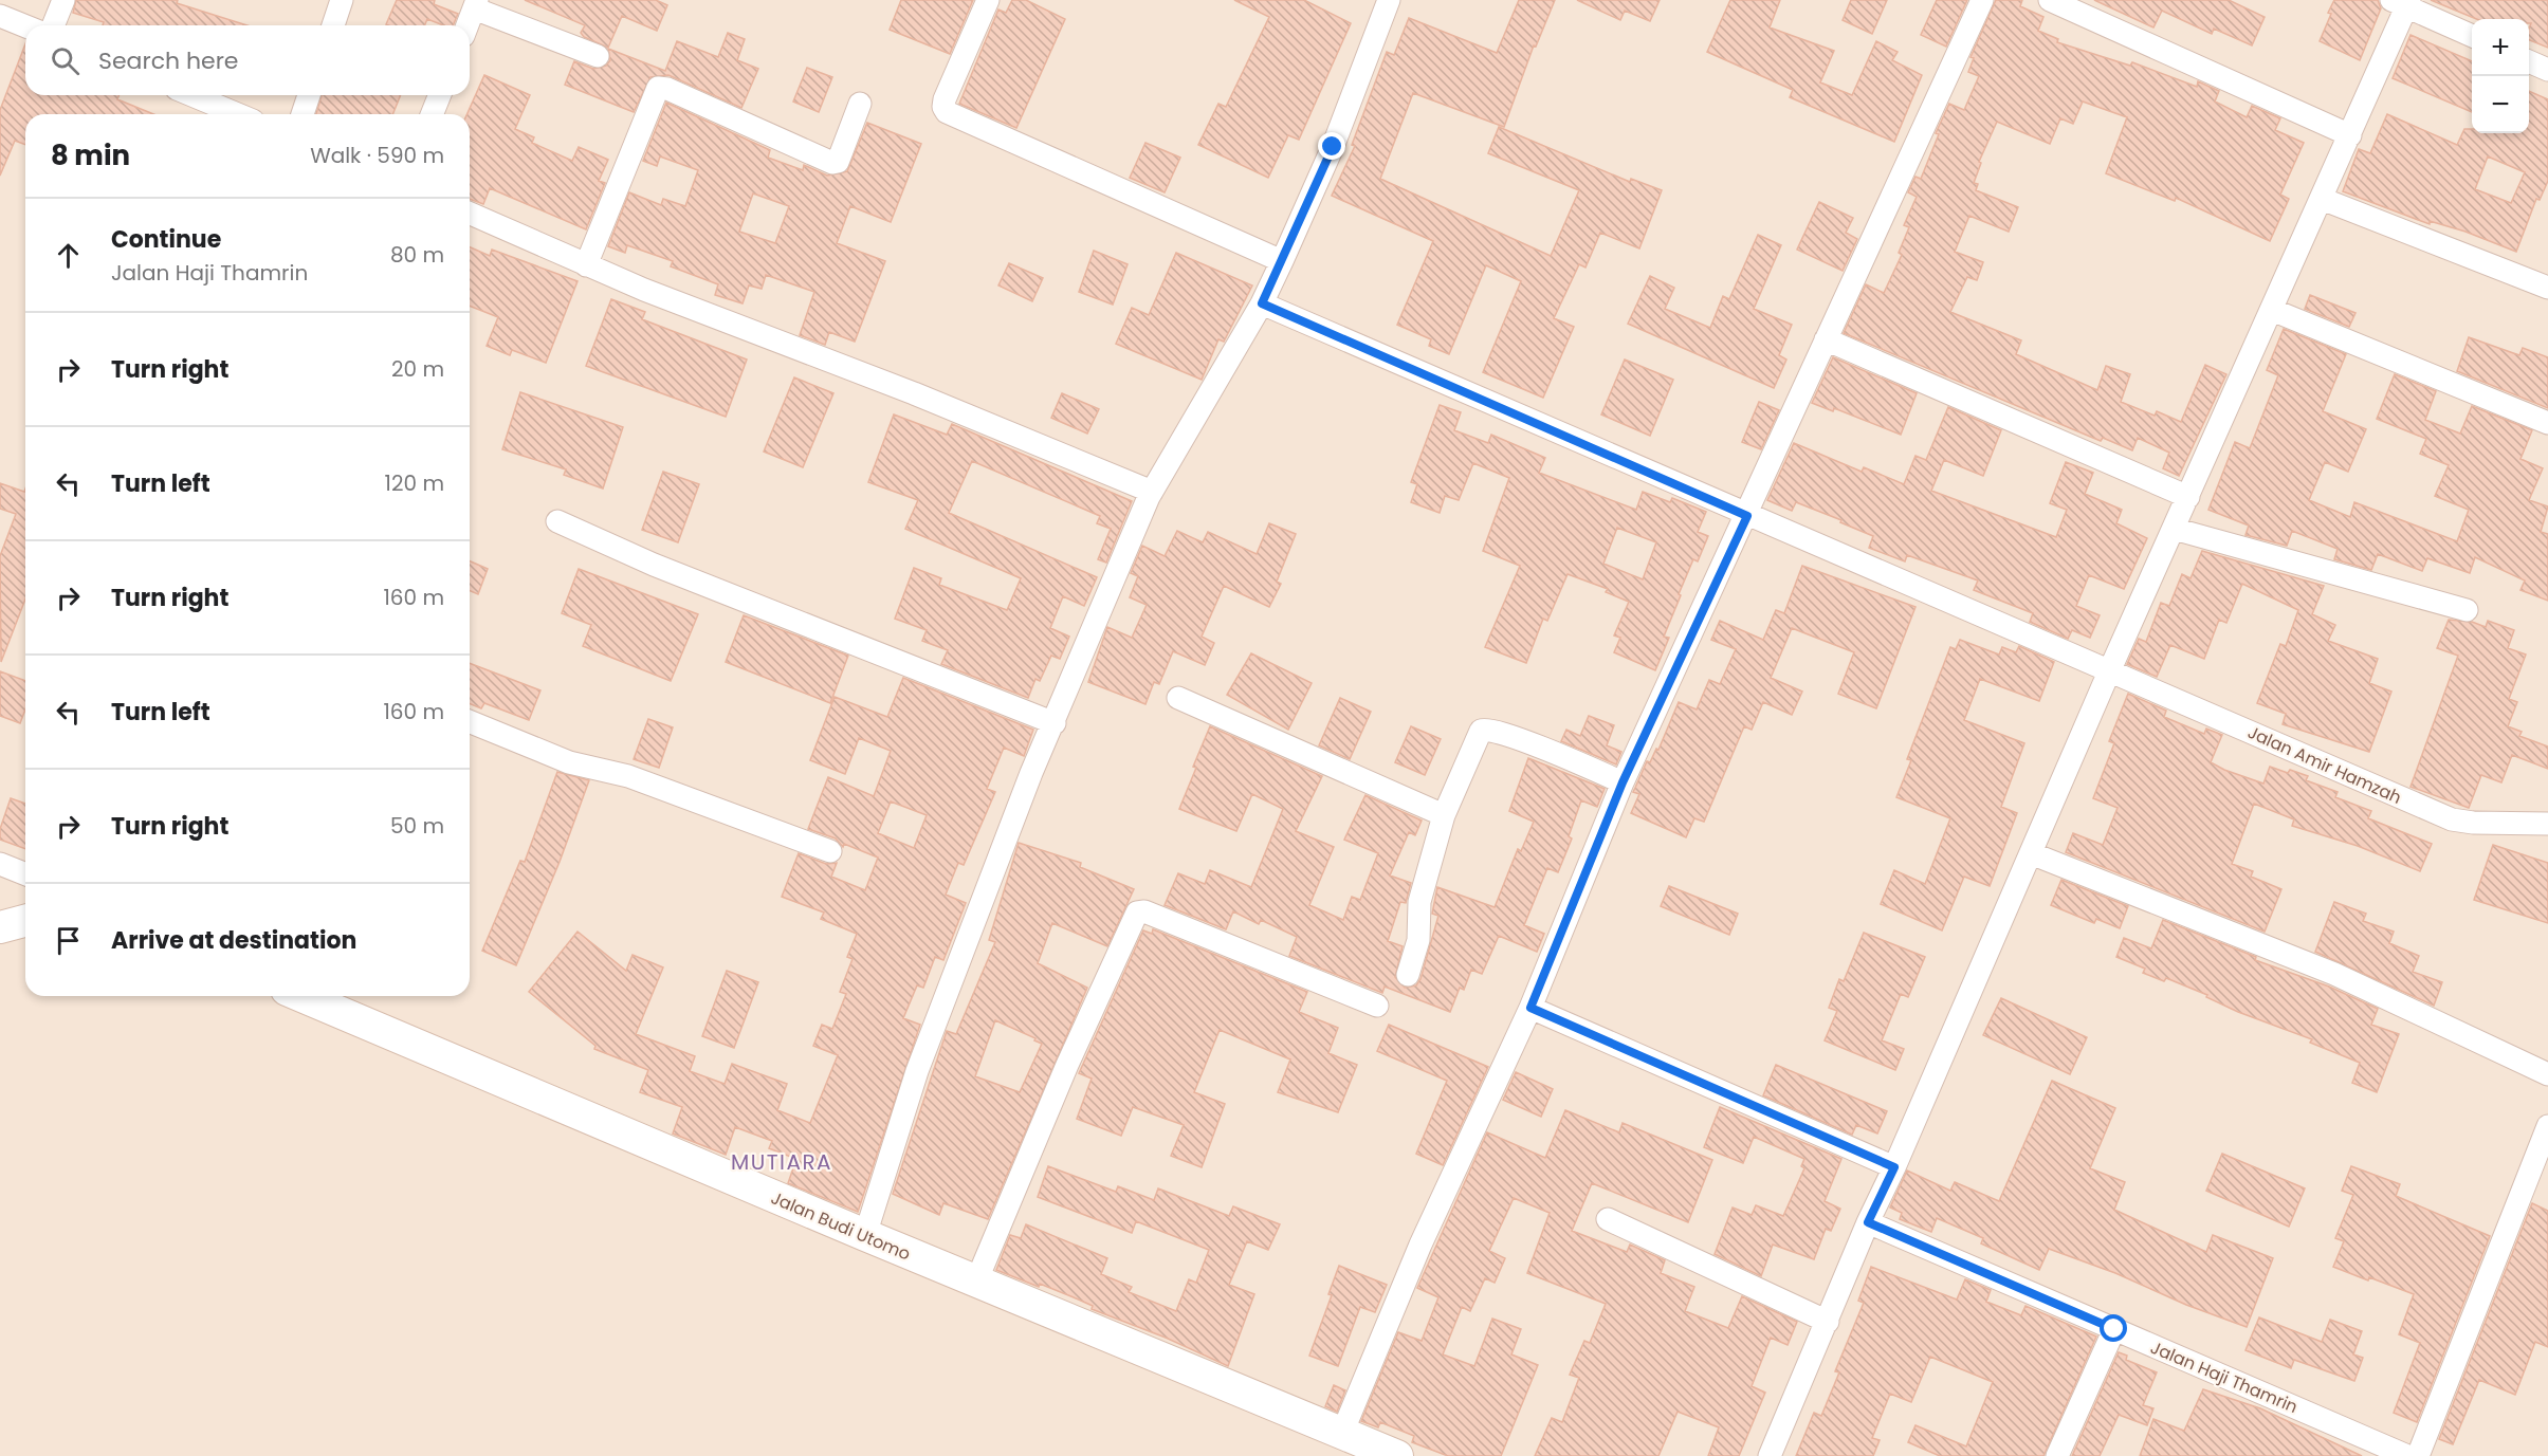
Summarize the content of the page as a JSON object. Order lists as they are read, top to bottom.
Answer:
{
  "streets": {
    "street": ["Jalan Amir Hamzah", "Jalan Budi Utomo", "Jalan Haji Thamrin"]
  },
  "districts": ["MUTIARA"],
  "page": {
    "map_buttons": ["+", "−"],
    "search": "Search here",
    "heading": ["8 min", "Walk · 590 m"],
    "list": [
      ["Continue", "Jalan Haji Thamrin", "80 m"],
      ["Turn right", "20 m"],
      ["Turn left", "120 m"],
      ["Turn right", "160 m"],
      ["Turn left", "160 m"],
      ["Turn right", "50 m"],
      "Arrive at destination"
    ]
  }
}
